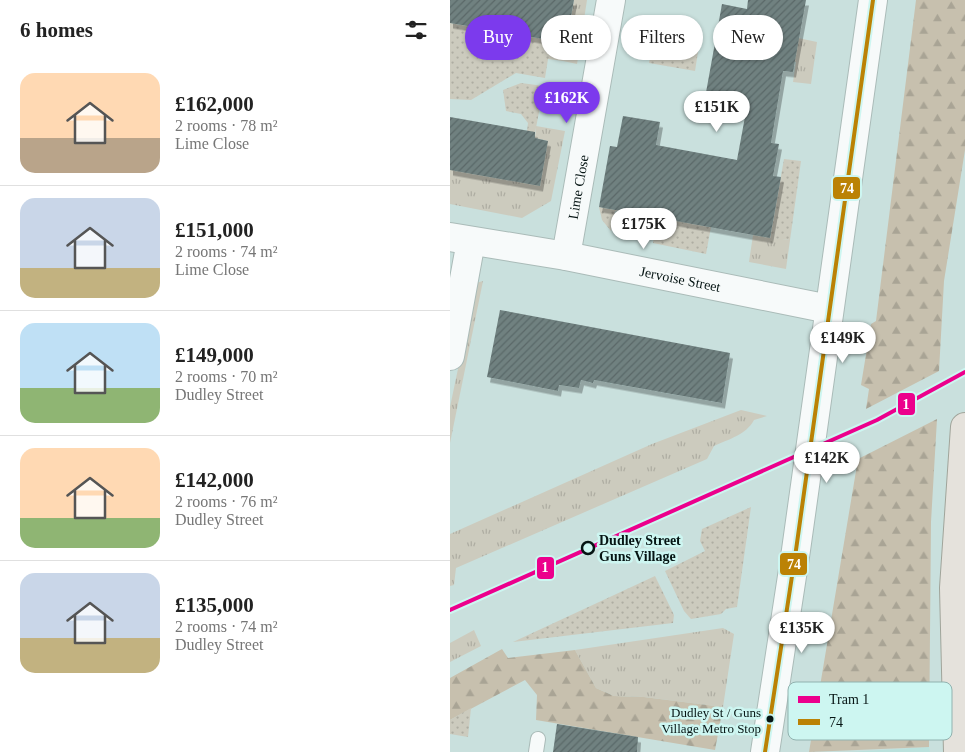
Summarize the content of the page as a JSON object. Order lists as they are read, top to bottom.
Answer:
{
  "streets": {
    "street": ["Lime Close", "Jervoise Street"]
  },
  "crossings": [
    ["Lime Close", "Jervoise Street"]
  ],
  "places": ["Dudley Street Guns Village", "Dudley St / Guns Village Metro Stop"],
  "lines": ["transit line 74", "tram line 1"],
  "legend": ["Tram 1", "74"],
  "page": {
    "heading": "6 homes",
    "chip": [
      "Buy",
      "Rent",
      "Filters",
      "New"
    ],
    "list": [
      {
        "name": "£162,000",
        "note": "2 rooms · 78 m² · Lime Close"
      },
      {
        "name": "£151,000",
        "note": "2 rooms · 74 m² · Lime Close"
      },
      {
        "name": "£149,000",
        "note": "2 rooms · 70 m² · Dudley Street"
      },
      {
        "name": "£142,000",
        "note": "2 rooms · 76 m² · Dudley Street"
      },
      {
        "name": "£135,000",
        "note": "2 rooms · 74 m² · Dudley Street"
      }
    ],
    "price": [
      "£162K",
      "£151K",
      "£175K",
      "£149K",
      "£142K",
      "£135K"
    ]
  }
}
